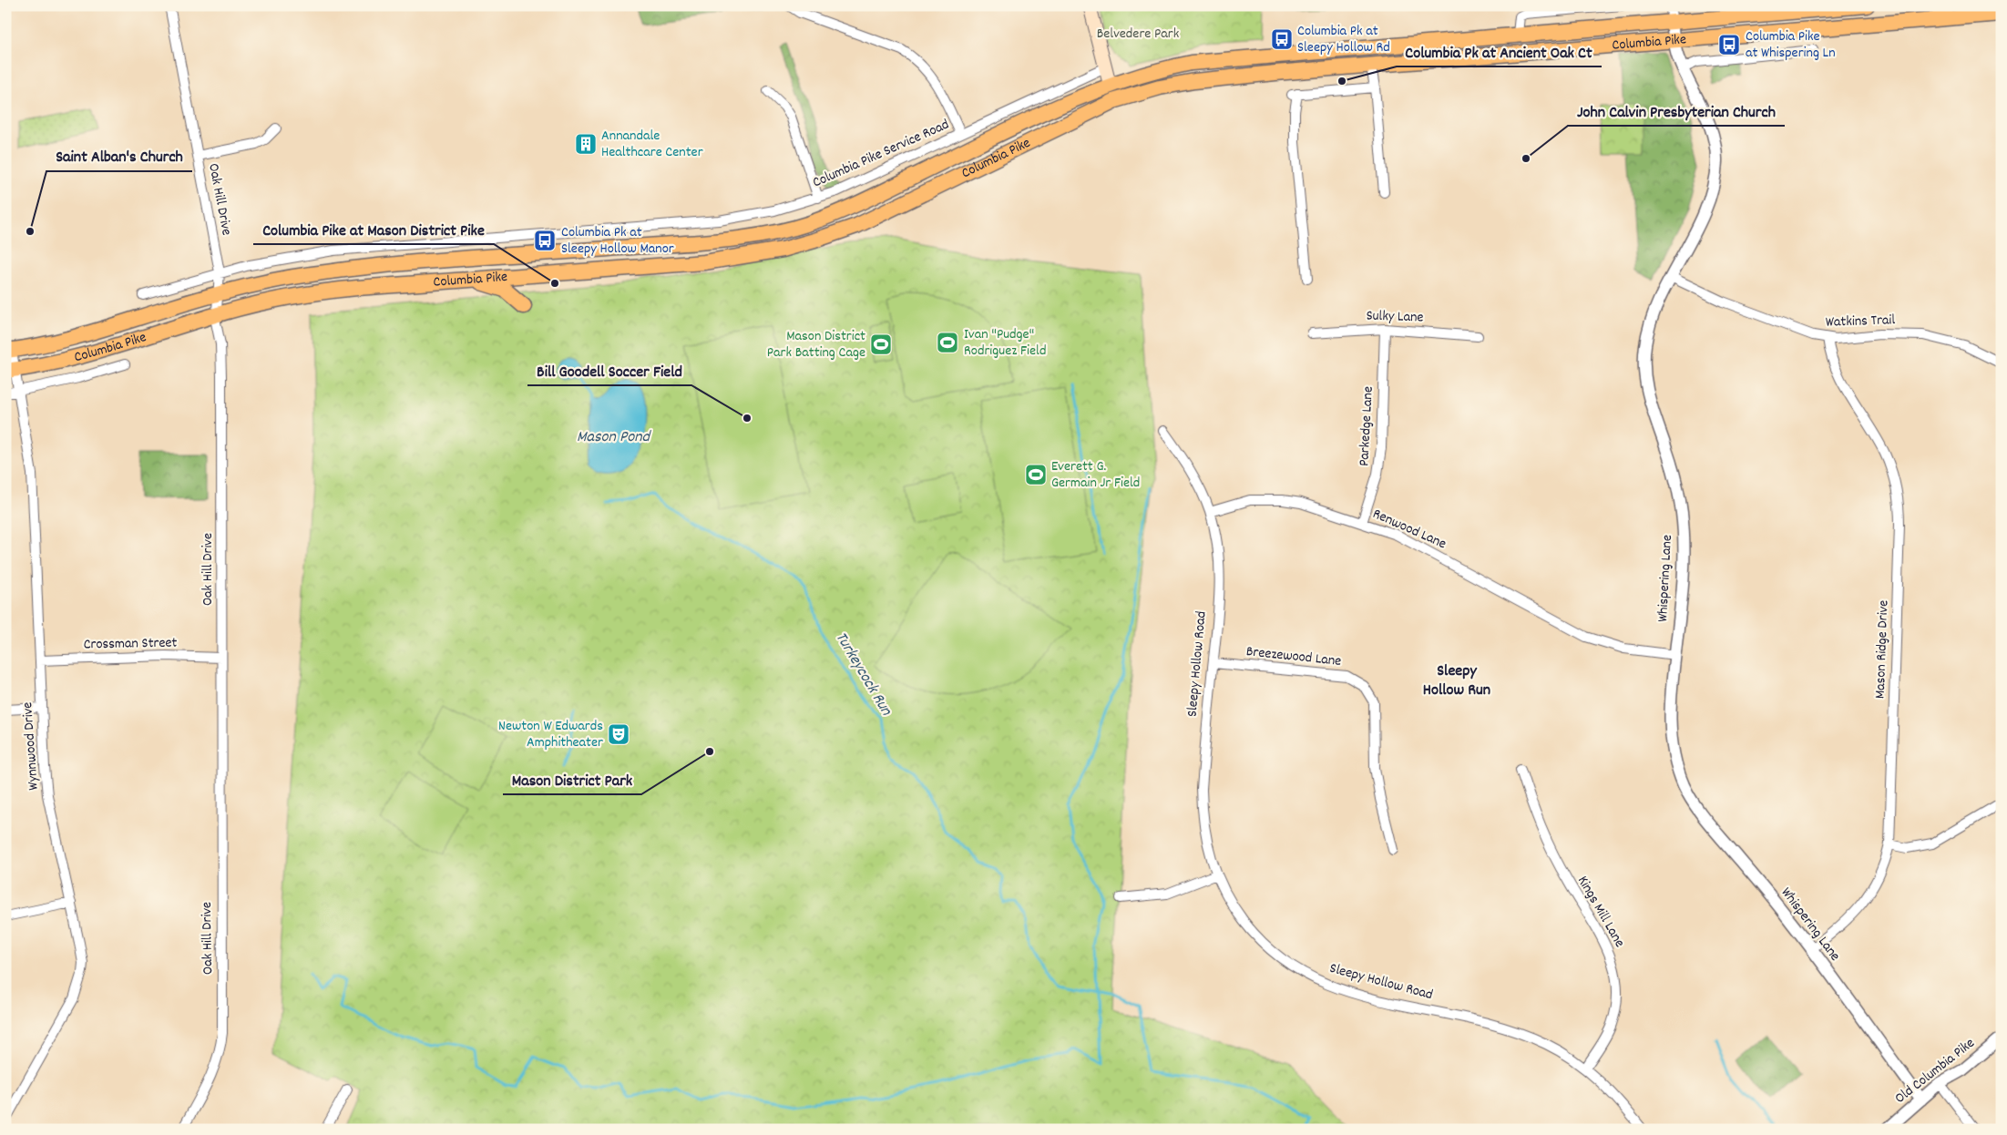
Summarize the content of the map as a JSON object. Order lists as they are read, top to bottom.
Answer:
{
  "streets": {
    "main road": ["Columbia Pike"],
    "street": [
      "Columbia Pike Service Road",
      "Oak Hill Drive",
      "Sulky Lane",
      "Watkins Trail",
      "Parkedge Lane",
      "Renwood Lane",
      "Whispering Lane",
      "Crossman Street",
      "Mason Ridge Drive",
      "Breezewood Lane",
      "Sleepy Hollow Road",
      "Wynnwood Drive",
      "Kings Mill Lane",
      "Old Columbia Pike"
    ]
  },
  "crossings": [
    ["Columbia Pike", "Oak Hill Drive"],
    ["Columbia Pike", "Whispering Lane"],
    ["Columbia Pike", "Wynnwood Drive"],
    ["Columbia Pike Service Road", "Oak Hill Drive"],
    ["Oak Hill Drive", "Crossman Street"],
    ["Sulky Lane", "Parkedge Lane"],
    ["Watkins Trail", "Whispering Lane"],
    ["Watkins Trail", "Mason Ridge Drive"],
    ["Parkedge Lane", "Renwood Lane"],
    ["Renwood Lane", "Whispering Lane"],
    ["Renwood Lane", "Sleepy Hollow Road"],
    ["Whispering Lane", "Mason Ridge Drive"],
    ["Whispering Lane", "Old Columbia Pike"],
    ["Crossman Street", "Wynnwood Drive"],
    ["Breezewood Lane", "Sleepy Hollow Road"],
    ["Sleepy Hollow Road", "Kings Mill Lane"]
  ],
  "districts": ["Sleepy Hollow Run"],
  "water": ["Mason Pond", "Turkeycock Run"],
  "parks": ["Belvedere Park"],
  "places": {
    "bus stop": ["Columbia Pk at Sleepy Hollow Rd", "Columbia Pike at Whispering Ln", "Columbia Pk at Sleepy Hollow Manor"],
    "other": [
      "Columbia Pk at Ancient Oak Ct",
      "John Calvin Presbyterian Church",
      "Saint Alban's Church",
      "Columbia Pike at Mason District Pike",
      "Bill Goodell Soccer Field",
      "Mason District Park"
    ],
    "building": ["Annandale Healthcare Center"],
    "sports": ["Ivan \"Pudge\" Rodriguez Field", "Mason District Park Batting Cage", "Everett G. Germain Jr Field"],
    "theatre": ["Newton W Edwards Amphitheater"]
  }
}
